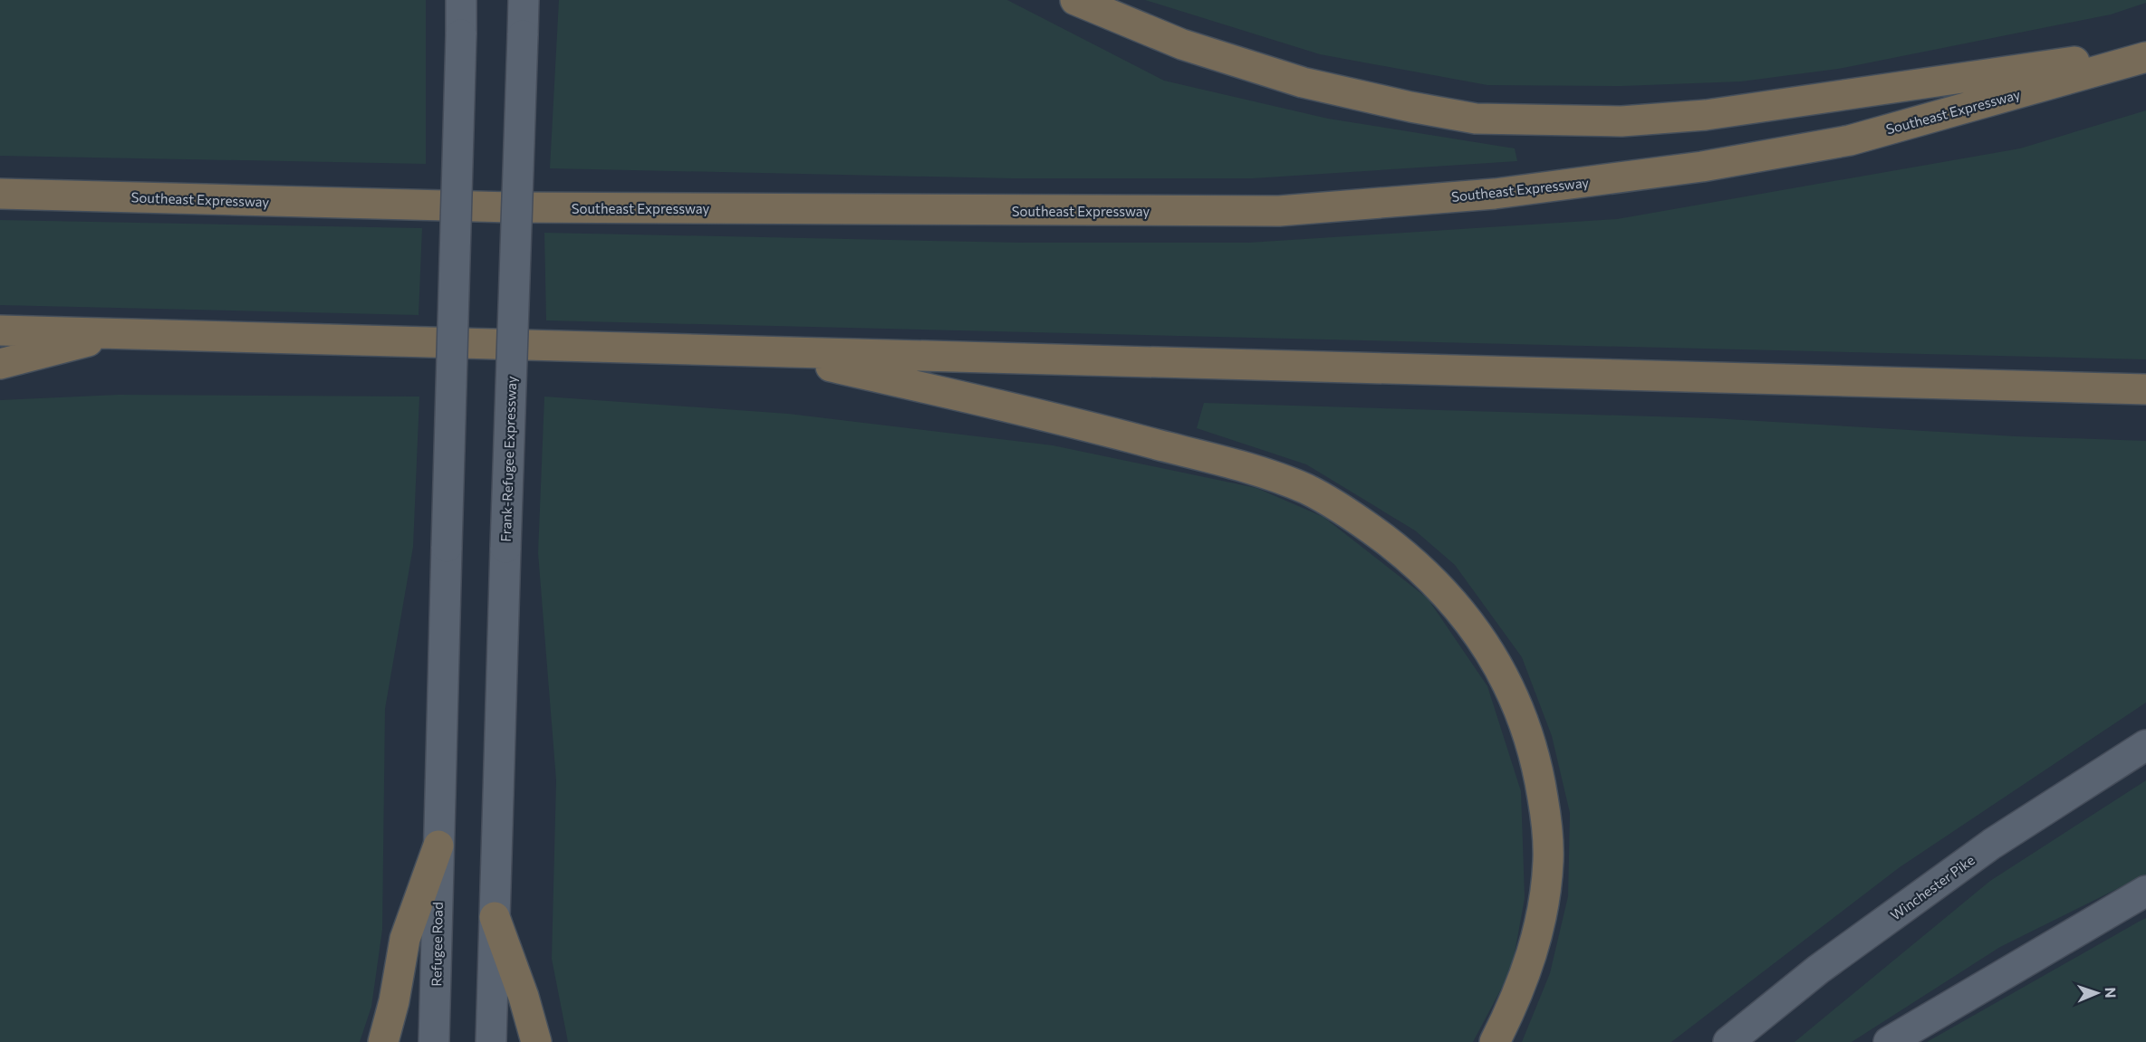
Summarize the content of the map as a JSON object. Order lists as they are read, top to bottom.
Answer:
{
  "streets": {
    "highway": ["Southeast Expressway"],
    "main road": ["Frank-Refugee Expressway", "Winchester Pike", "Refugee Road"]
  },
  "north": "right"
}
